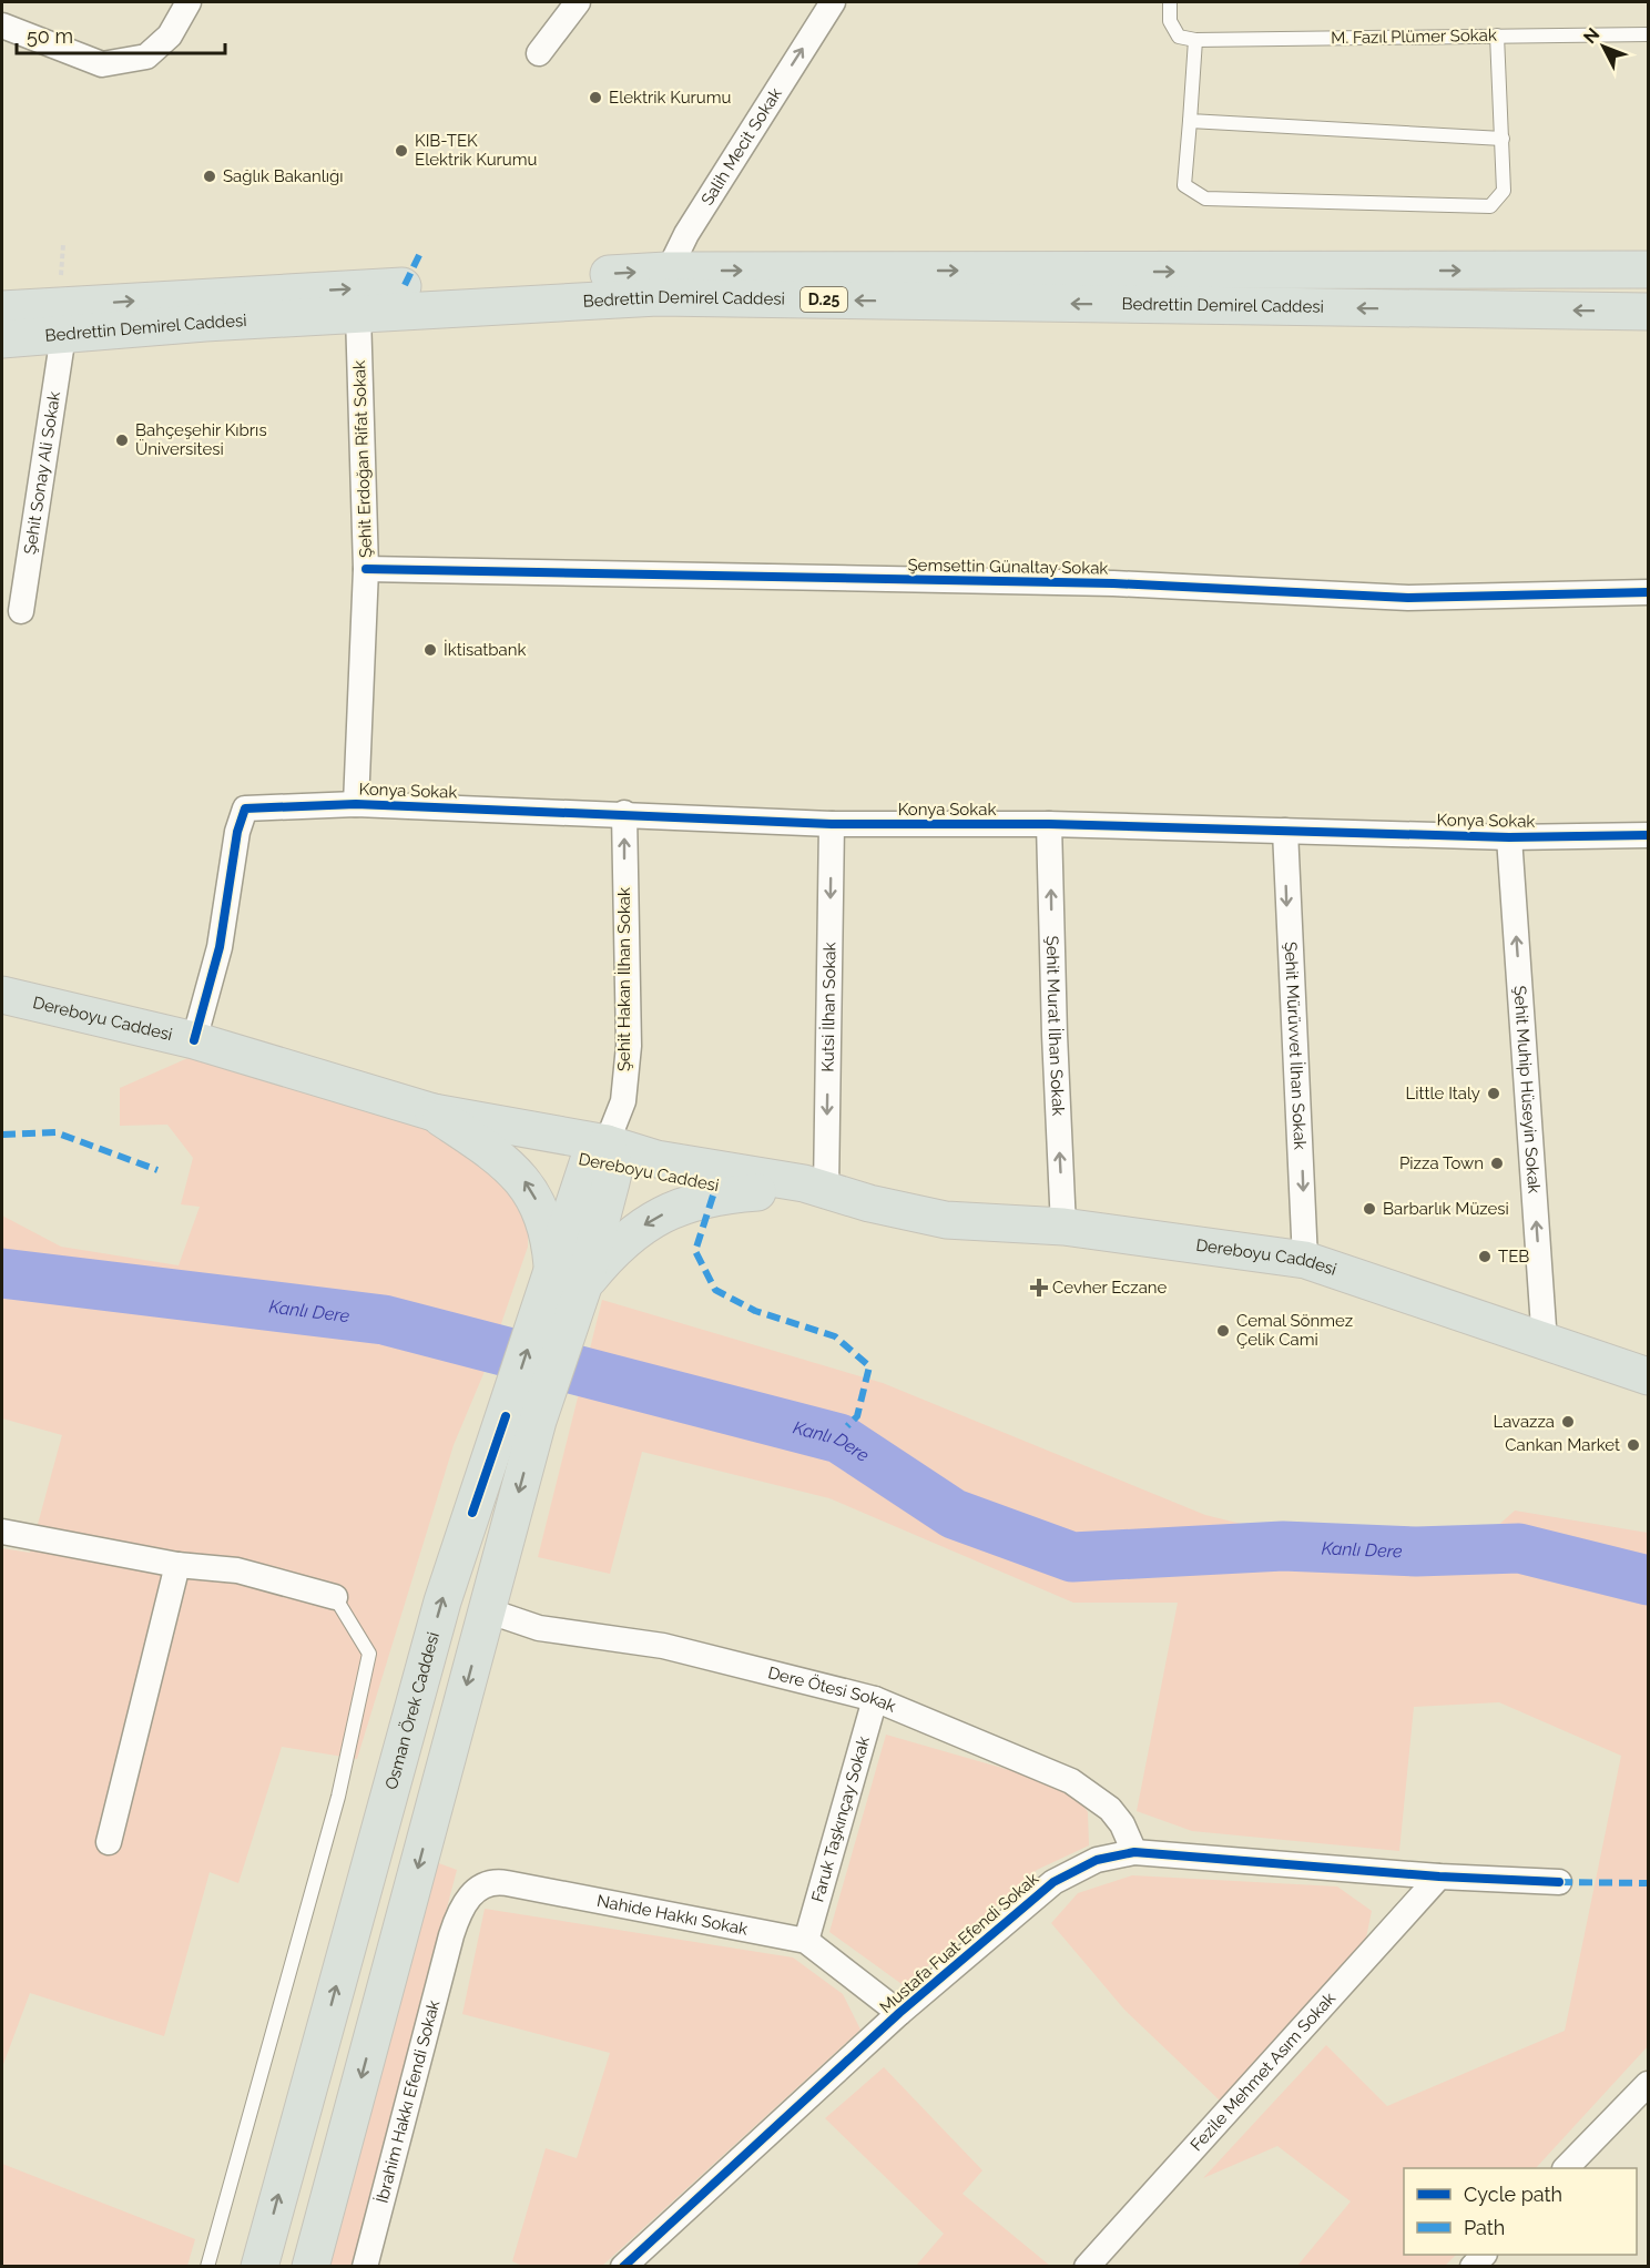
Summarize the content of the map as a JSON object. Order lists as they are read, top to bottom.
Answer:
{
  "streets": {
    "main road": [
      "D.25",
      "Bedrettin Demirel Caddesi",
      "Dereboyu Caddesi",
      "Osman Örek Caddesi"
    ],
    "street": [
      "Salih Mecit Sokak",
      "Şehit Erdoğan Rifat Sokak",
      "Şehit Sonay Ali Sokak",
      "Şemsettin Günaltay Sokak",
      "Konya Sokak",
      "Şehit Hakan İlhan Sokak",
      "Kutsi İlhan Sokak",
      "Şehit Murat İlhan Sokak",
      "Şehit Mürüvvet İlhan Sokak",
      "Şehit Muhip Hüseyin Sokak",
      "Dere Ötesi Sokak",
      "Faruk Taşkınçay Sokak",
      "Nahide Hakkı Sokak",
      "Mustafa Fuat Efendi Sokak",
      "Fezile Mehmet Asım Sokak",
      "İbrahim Hakkı Efendi Sokak"
    ],
    "lane": ["M. Fazıl Plümer Sokak"]
  },
  "crossings": [
    ["Salih Mecit Sokak", "Bedrettin Demirel Caddesi"],
    ["Bedrettin Demirel Caddesi", "Şehit Erdoğan Rifat Sokak"],
    ["Bedrettin Demirel Caddesi", "Şehit Sonay Ali Sokak"],
    ["Şehit Erdoğan Rifat Sokak", "Şemsettin Günaltay Sokak"],
    ["Şehit Erdoğan Rifat Sokak", "Konya Sokak"],
    ["Konya Sokak", "Şehit Hakan İlhan Sokak"],
    ["Konya Sokak", "Kutsi İlhan Sokak"],
    ["Konya Sokak", "Dereboyu Caddesi"],
    ["Konya Sokak", "Şehit Murat İlhan Sokak"],
    ["Konya Sokak", "Şehit Mürüvvet İlhan Sokak"],
    ["Konya Sokak", "Şehit Muhip Hüseyin Sokak"],
    ["Şehit Hakan İlhan Sokak", "Dereboyu Caddesi"],
    ["Şehit Hakan İlhan Sokak", "Osman Örek Caddesi"],
    ["Kutsi İlhan Sokak", "Dereboyu Caddesi"],
    ["Dereboyu Caddesi", "Şehit Murat İlhan Sokak"],
    ["Dereboyu Caddesi", "Şehit Mürüvvet İlhan Sokak"],
    ["Dereboyu Caddesi", "Şehit Muhip Hüseyin Sokak"],
    ["Dereboyu Caddesi", "Osman Örek Caddesi"],
    ["Dere Ötesi Sokak", "Osman Örek Caddesi"],
    ["Dere Ötesi Sokak", "Faruk Taşkınçay Sokak"],
    ["Dere Ötesi Sokak", "Mustafa Fuat Efendi Sokak"],
    ["Faruk Taşkınçay Sokak", "Nahide Hakkı Sokak"],
    ["Nahide Hakkı Sokak", "Mustafa Fuat Efendi Sokak"],
    ["Nahide Hakkı Sokak", "İbrahim Hakkı Efendi Sokak"],
    ["Mustafa Fuat Efendi Sokak", "Fezile Mehmet Asım Sokak"]
  ],
  "one_way": [
    "Salih Mecit Sokak",
    "Şehit Hakan İlhan Sokak",
    "Kutsi İlhan Sokak",
    "Şehit Murat İlhan Sokak",
    "Şehit Mürüvvet İlhan Sokak",
    "Şehit Muhip Hüseyin Sokak"
  ],
  "water": ["Kanlı Dere"],
  "places": {
    "other": [
      "Elektrik Kurumu",
      "KIB-TEK Elektrik Kurumu",
      "Sağlık Bakanlığı",
      "Bahçeşehir Kıbrıs Üniversitesi",
      "İktisatbank",
      "Little Italy",
      "Pizza Town",
      "Barbarlık Müzesi",
      "TEB",
      "Cemal Sönmez Çelik Cami",
      "Lavazza",
      "Cankan Market"
    ],
    "health": ["Cevher Eczane"]
  },
  "legend": ["Cycle path", "Path"],
  "scale_bar": "50 m",
  "north": "top left"
}
